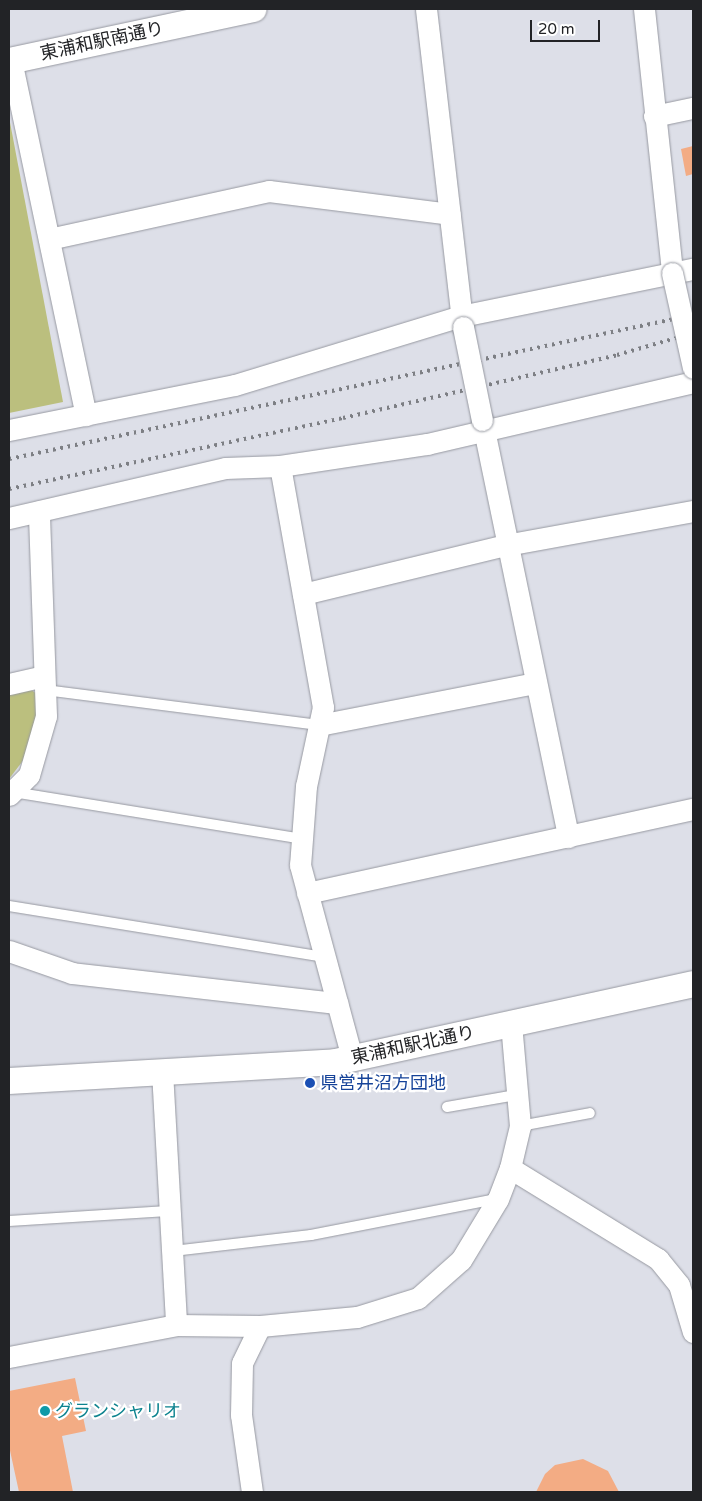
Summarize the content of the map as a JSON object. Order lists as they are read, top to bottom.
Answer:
{
  "streets": {
    "street": ["東浦和駅南通り", "東浦和駅北通り"]
  },
  "places": ["県営井沼方団地", "グランシャリオ"],
  "scale_bar": "20 m"
}
